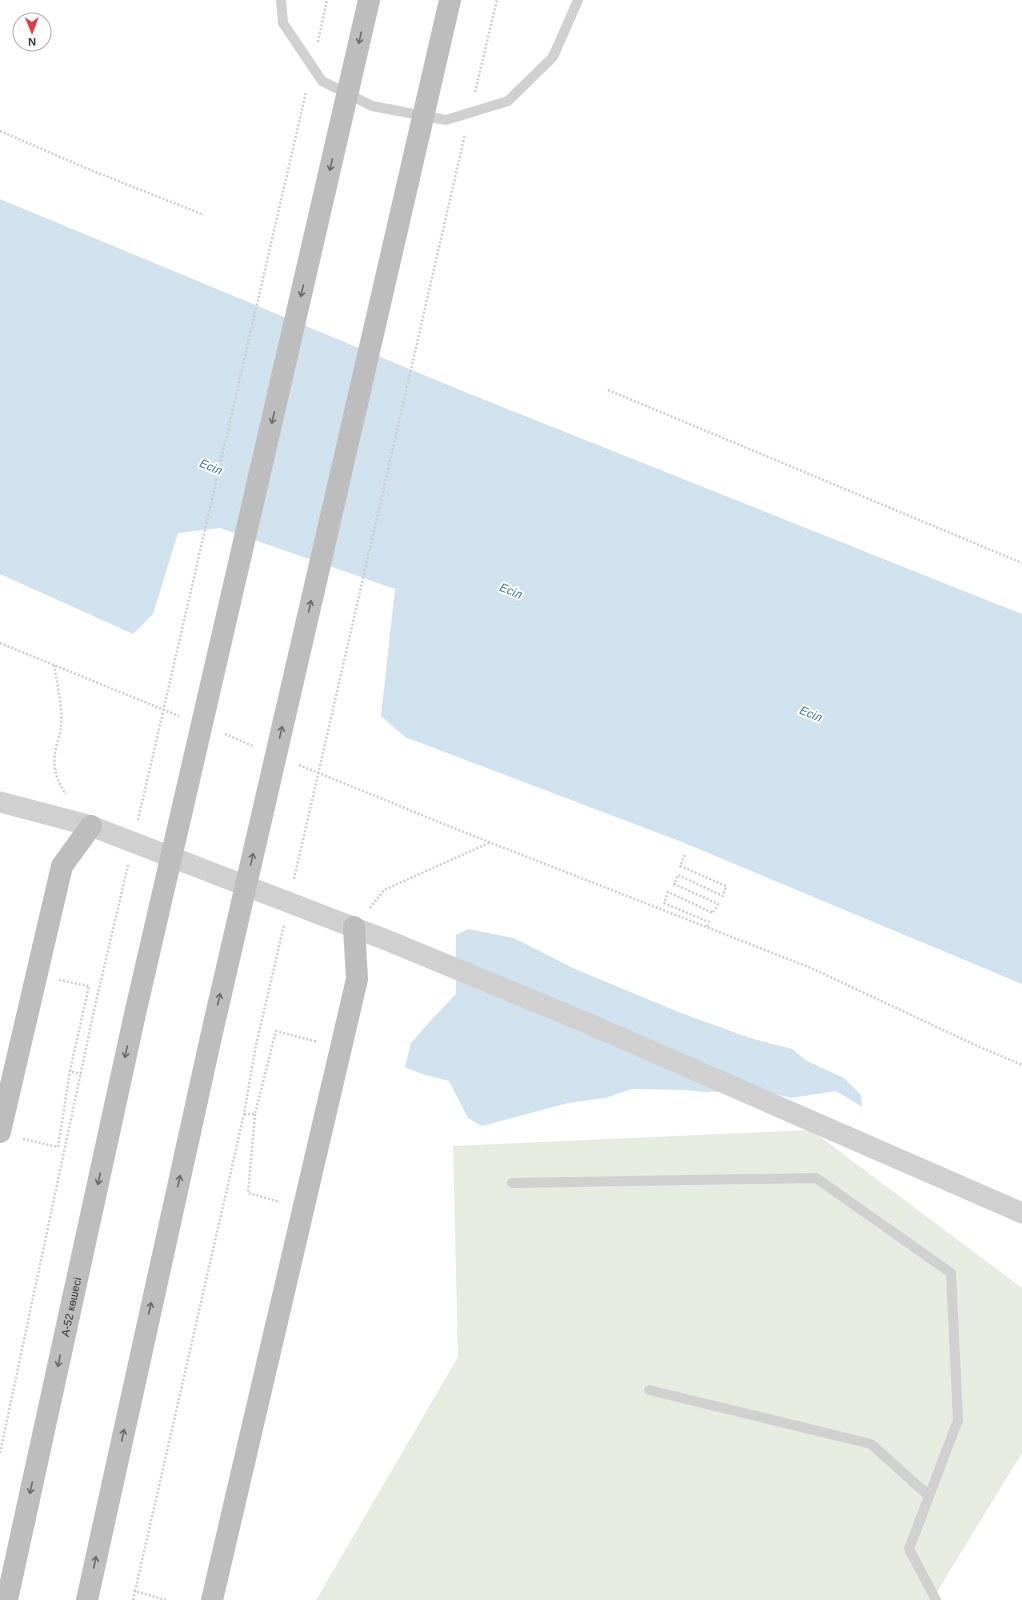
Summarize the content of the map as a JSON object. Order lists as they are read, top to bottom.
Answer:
{
  "streets": {
    "main road": ["А-52 көшесі"]
  },
  "water": ["Есіл"],
  "north": "bottom"
}
